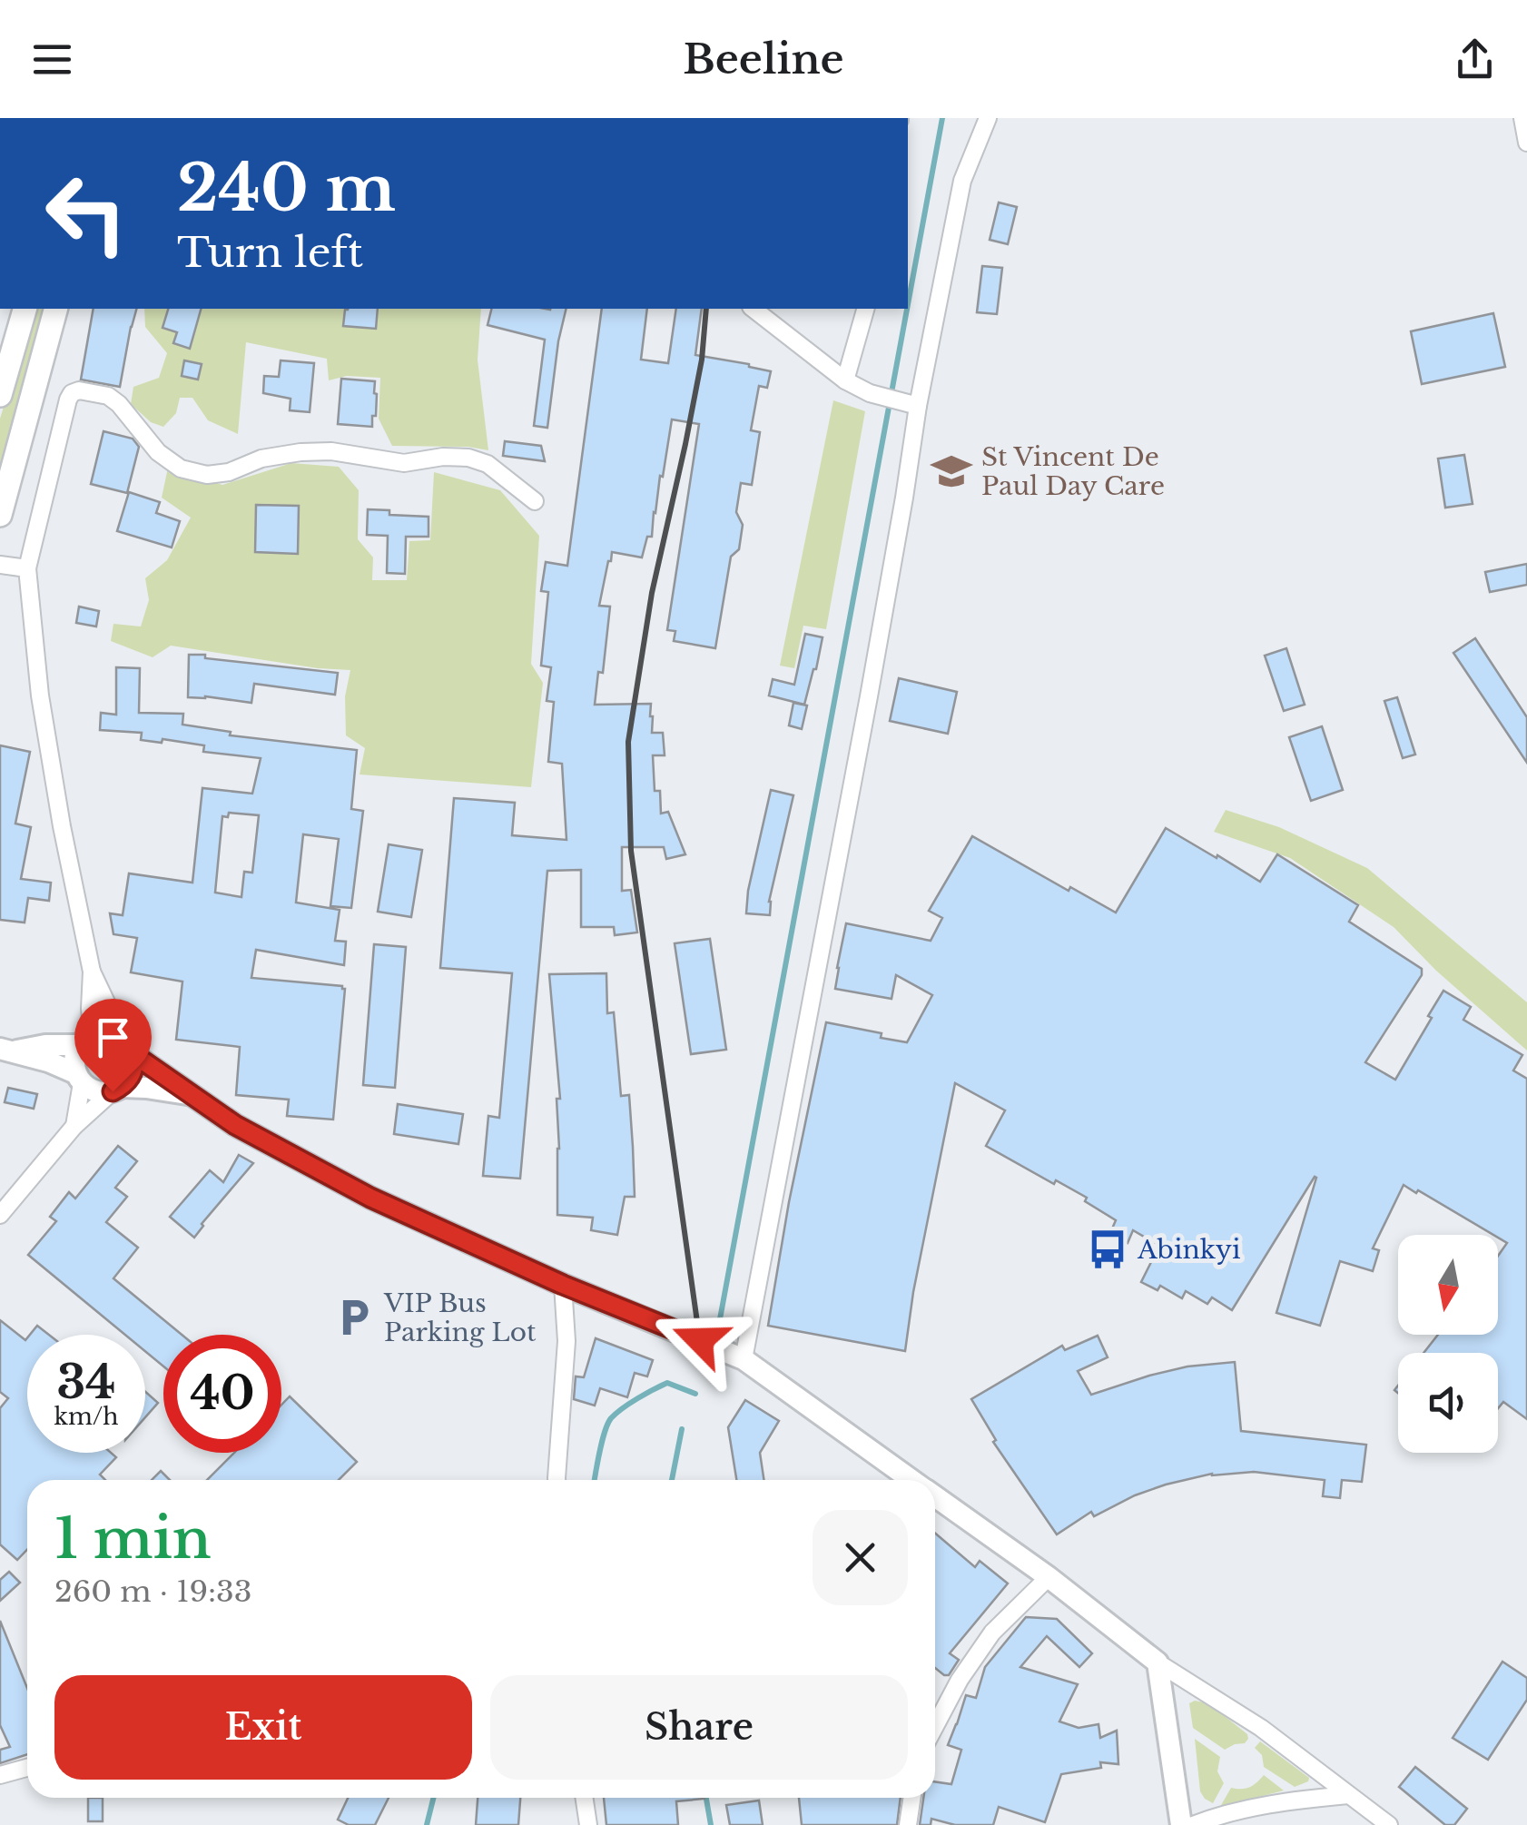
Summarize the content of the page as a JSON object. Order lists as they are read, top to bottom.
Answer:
{
  "places": {
    "school or university": ["St Vincent De Paul Day Care"],
    "bus stop": ["Abinkyi"],
    "parking": ["VIP Bus Parking Lot"]
  },
  "north": "bottom",
  "page": {
    "header": "Beeline",
    "turn": ["240 m", "Turn left"],
    "speed": "34 km/h",
    "limit": "40",
    "heading": ["1 min", "260 m · 19:33"],
    "buttons": ["Exit", "Share"]
  }
}
